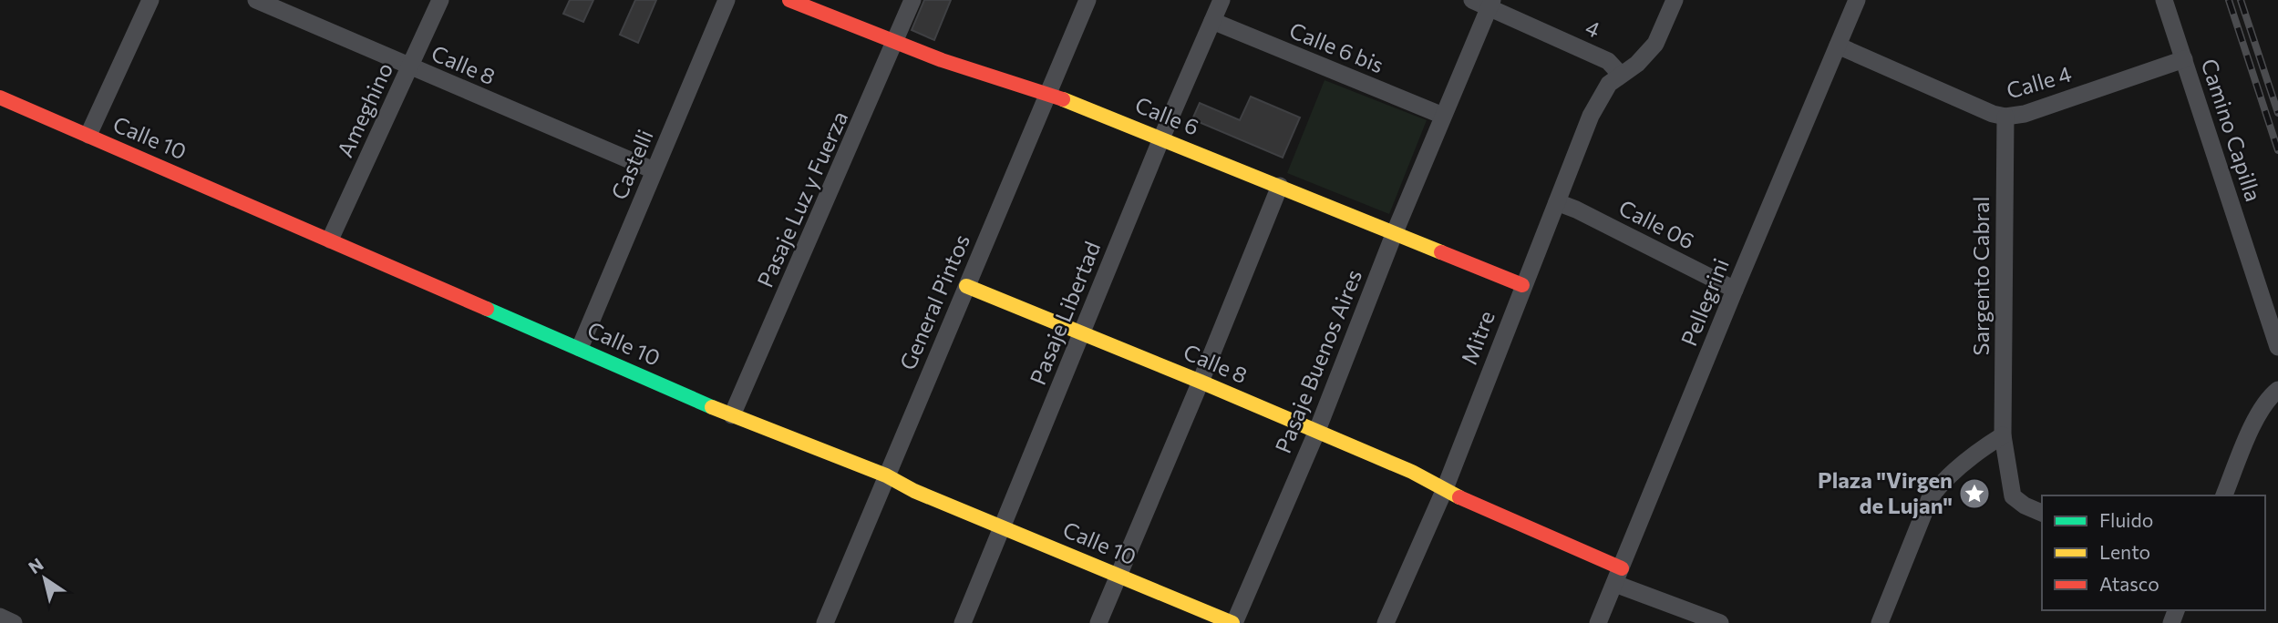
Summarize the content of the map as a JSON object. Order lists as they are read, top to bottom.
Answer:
{
  "streets": {
    "street": [
      "4",
      "Calle 6 bis",
      "Calle 8",
      "Calle 4",
      "Ameghino",
      "Calle 6",
      "Camino Capilla",
      "Calle 10",
      "Castelli",
      "Pasaje Luz y Fuerza",
      "Calle 06",
      "Sargento Cabral",
      "General Pintos",
      "Pellegrini",
      "Pasaje Libertad",
      "Mitre",
      "Pasaje Buenos Aires"
    ]
  },
  "crossings": [
    ["4", "Mitre"],
    ["4", "Pasaje Buenos Aires"],
    ["Calle 6 bis", "Pasaje Libertad"],
    ["Calle 6 bis", "Pasaje Buenos Aires"],
    ["Calle 8", "Ameghino"],
    ["Calle 8", "Castelli"],
    ["Calle 8", "General Pintos"],
    ["Calle 8", "Pellegrini"],
    ["Calle 8", "Pasaje Libertad"],
    ["Calle 8", "Mitre"],
    ["Calle 8", "Pasaje Buenos Aires"],
    ["Calle 4", "Camino Capilla"],
    ["Calle 4", "Sargento Cabral"],
    ["Calle 4", "Pellegrini"],
    ["Ameghino", "Calle 10"],
    ["Calle 6", "Pasaje Luz y Fuerza"],
    ["Calle 6", "General Pintos"],
    ["Calle 6", "Pasaje Libertad"],
    ["Calle 6", "Mitre"],
    ["Calle 6", "Pasaje Buenos Aires"],
    ["Calle 10", "Castelli"],
    ["Calle 10", "Pasaje Luz y Fuerza"],
    ["Calle 10", "General Pintos"],
    ["Calle 10", "Pasaje Libertad"],
    ["Calle 10", "Pasaje Buenos Aires"],
    ["Calle 06", "Pellegrini"],
    ["Calle 06", "Mitre"]
  ],
  "places": {
    "place": ["Plaza \"Virgen de Lujan\""]
  },
  "legend": ["Fluido", "Lento", "Atasco"],
  "north": "top left"
}
